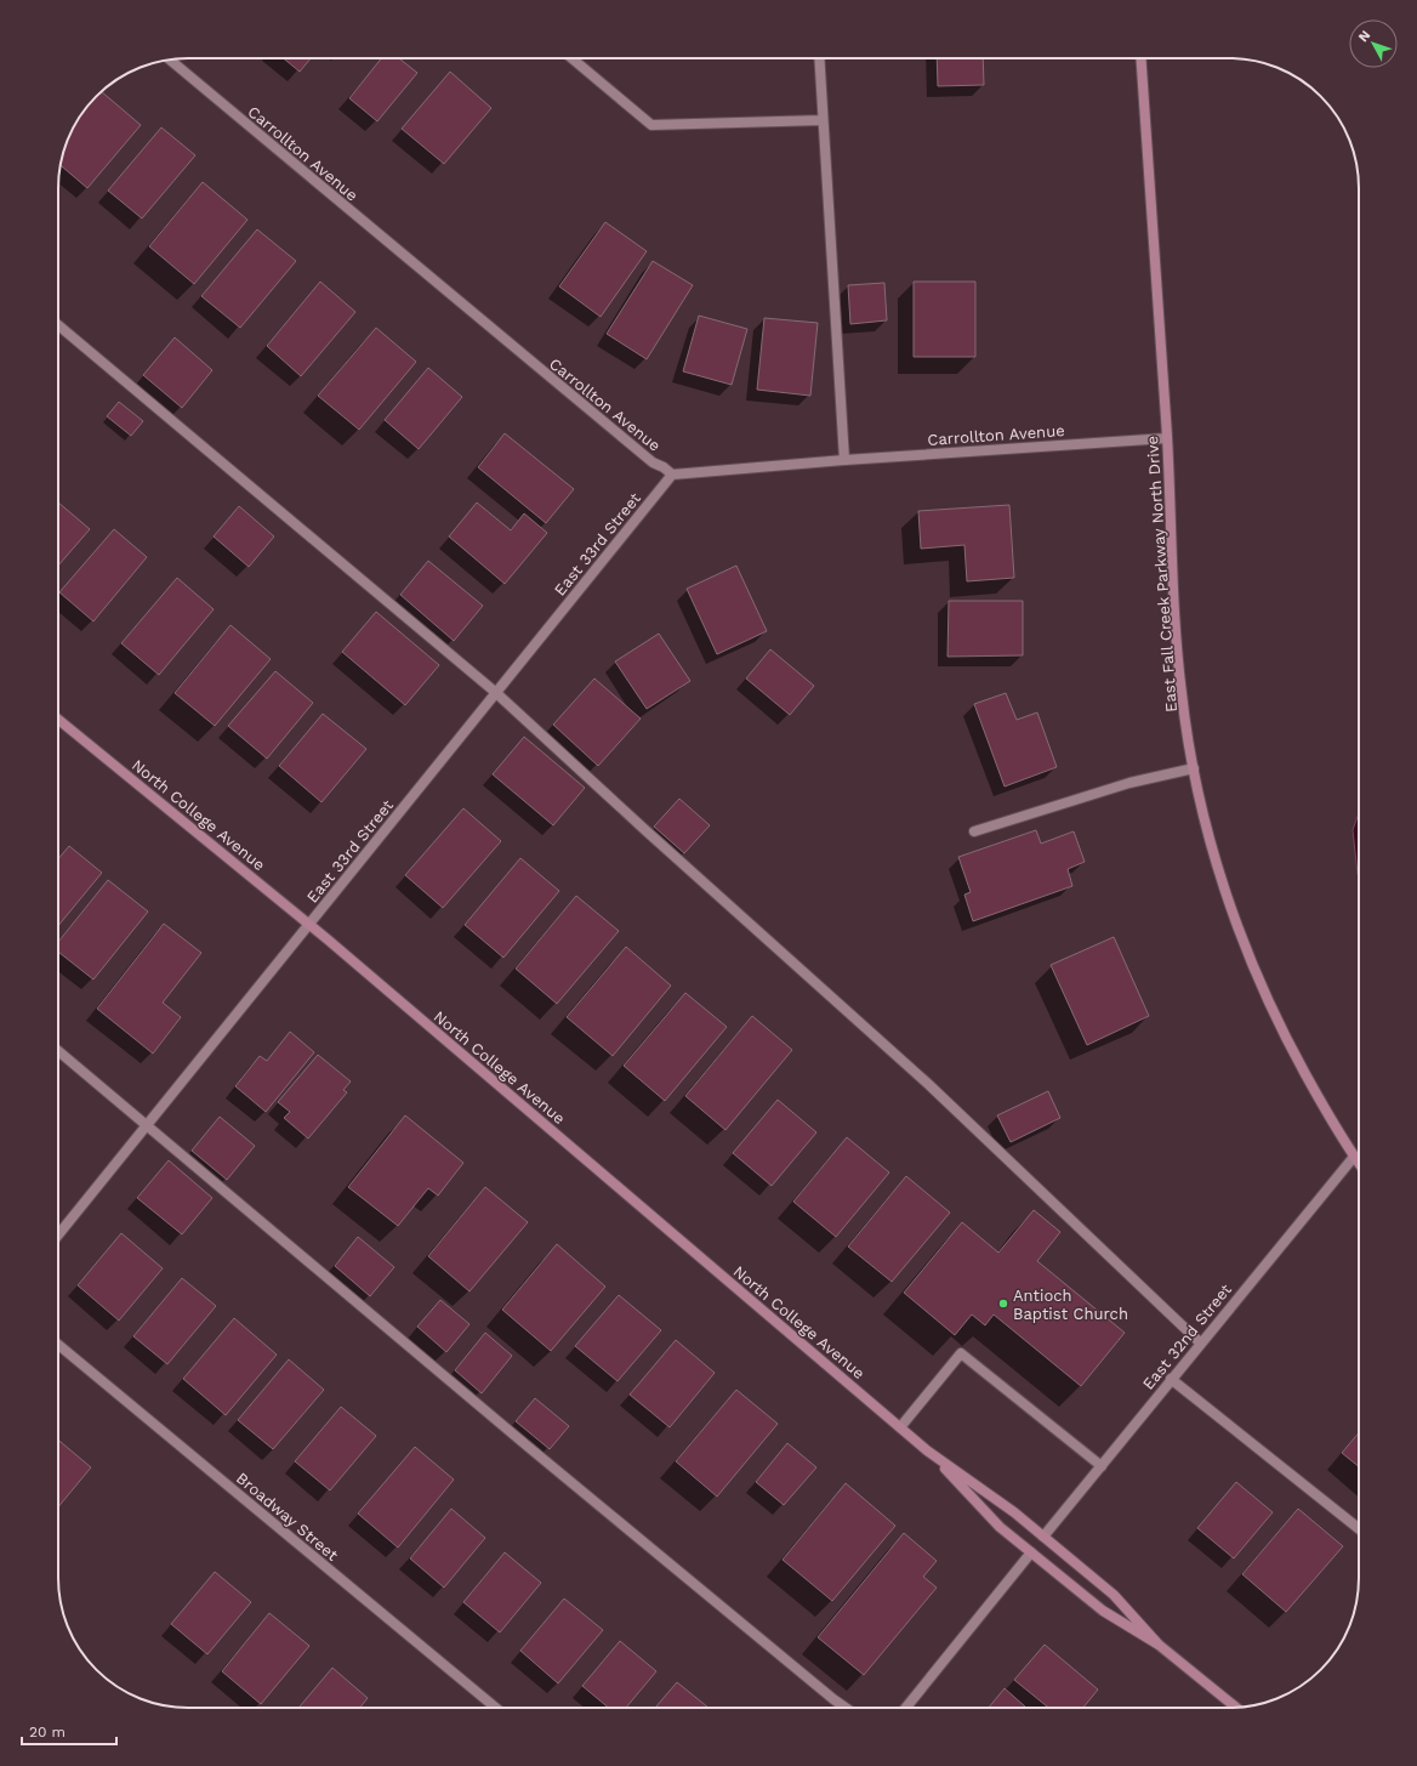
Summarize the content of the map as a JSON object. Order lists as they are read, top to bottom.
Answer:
{
  "streets": {
    "main road": ["East Fall Creek Parkway North Drive", "North College Avenue"],
    "street": [
      "Carrollton Avenue",
      "East 33rd Street",
      "East 32nd Street",
      "Broadway Street"
    ]
  },
  "crossings": [
    ["Carrollton Avenue", "East 33rd Street"],
    ["Carrollton Avenue", "East Fall Creek Parkway North Drive"],
    ["East 33rd Street", "North College Avenue"],
    ["East Fall Creek Parkway North Drive", "East 32nd Street"],
    ["North College Avenue", "East 32nd Street"]
  ],
  "places": ["Antioch Baptist Church"],
  "scale_bar": "20 m",
  "north": "top left"
}
